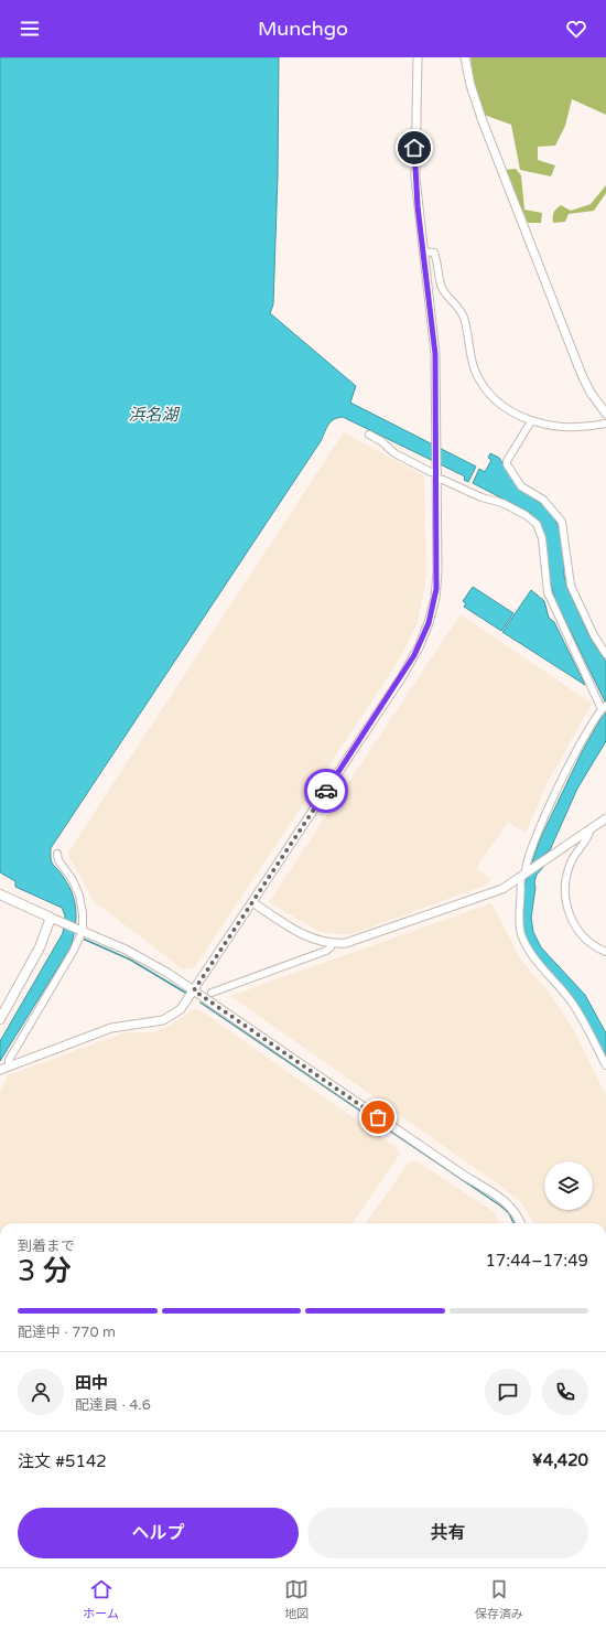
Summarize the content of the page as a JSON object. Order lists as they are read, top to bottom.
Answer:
{
  "water": ["浜名湖"],
  "page": {
    "header": "Munchgo",
    "heading": ["3 分", "到着まで", "17:44–17:49"],
    "panel": [
      "田中",
      "配達員 · 4.6",
      "注文 #5142",
      "¥4,420"
    ],
    "bar": "配達中 · 770 m",
    "buttons": ["ヘルプ", "共有"],
    "tabs": ["ホーム", "地図", "保存済み"]
  }
}
